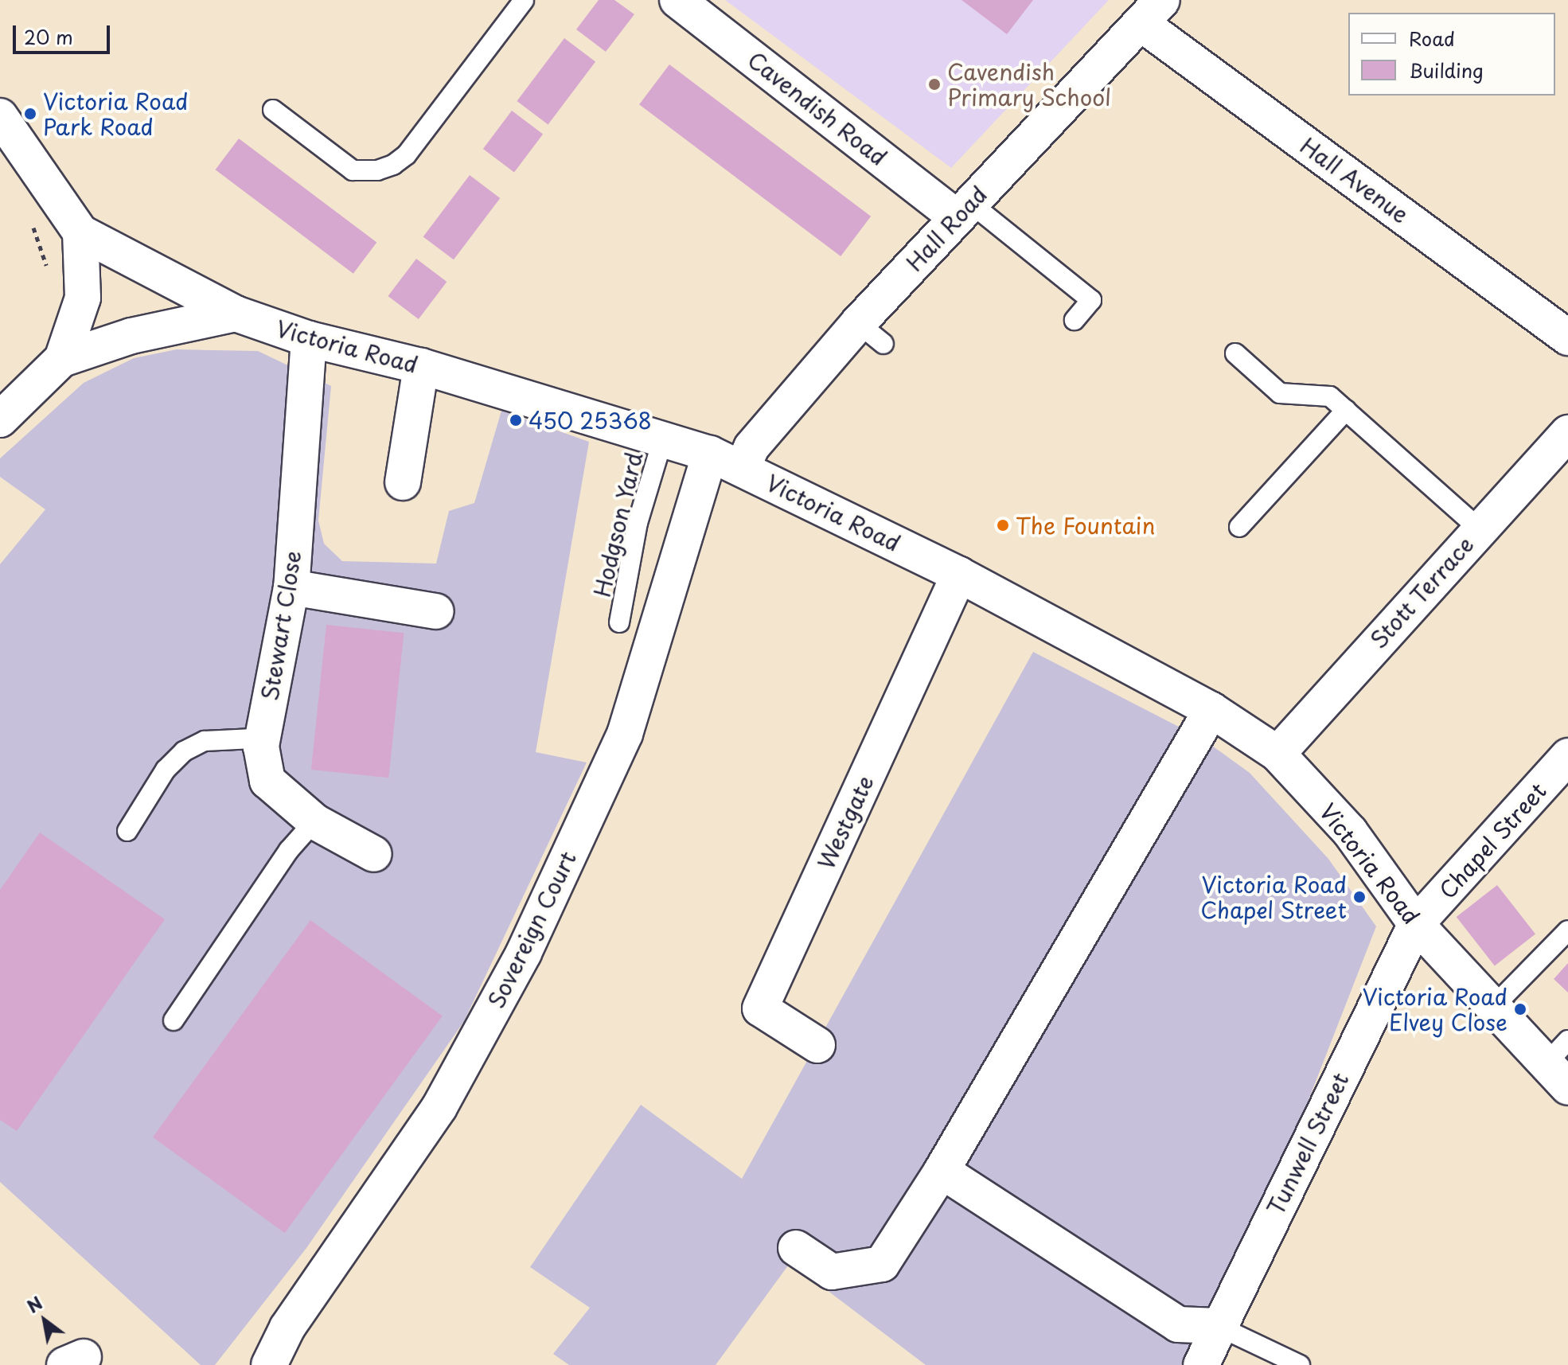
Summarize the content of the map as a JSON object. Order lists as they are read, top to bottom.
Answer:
{
  "streets": {
    "street": [
      "Cavendish Road",
      "Hall Avenue",
      "Hall Road",
      "Victoria Road",
      "Stott Terrace",
      "Stewart Close",
      "Westgate",
      "Chapel Street",
      "Sovereign Court",
      "Tunwell Street"
    ],
    "lane": ["Hodgson Yard"]
  },
  "crossings": [
    ["Cavendish Road", "Hall Road"],
    ["Hall Avenue", "Hall Road"],
    ["Hall Road", "Victoria Road"],
    ["Victoria Road", "Hodgson Yard"],
    ["Victoria Road", "Stott Terrace"],
    ["Victoria Road", "Stewart Close"],
    ["Victoria Road", "Westgate"],
    ["Victoria Road", "Chapel Street"],
    ["Victoria Road", "Sovereign Court"],
    ["Victoria Road", "Tunwell Street"],
    ["Chapel Street", "Tunwell Street"]
  ],
  "places": [
    "Cavendish Primary School",
    "Victoria Road Park Road",
    "450 25368",
    "The Fountain",
    "Victoria Road Chapel Street",
    "Victoria Road Elvey Close"
  ],
  "legend": ["Road", "Building"],
  "scale_bar": "20 m",
  "north": "top left"
}
